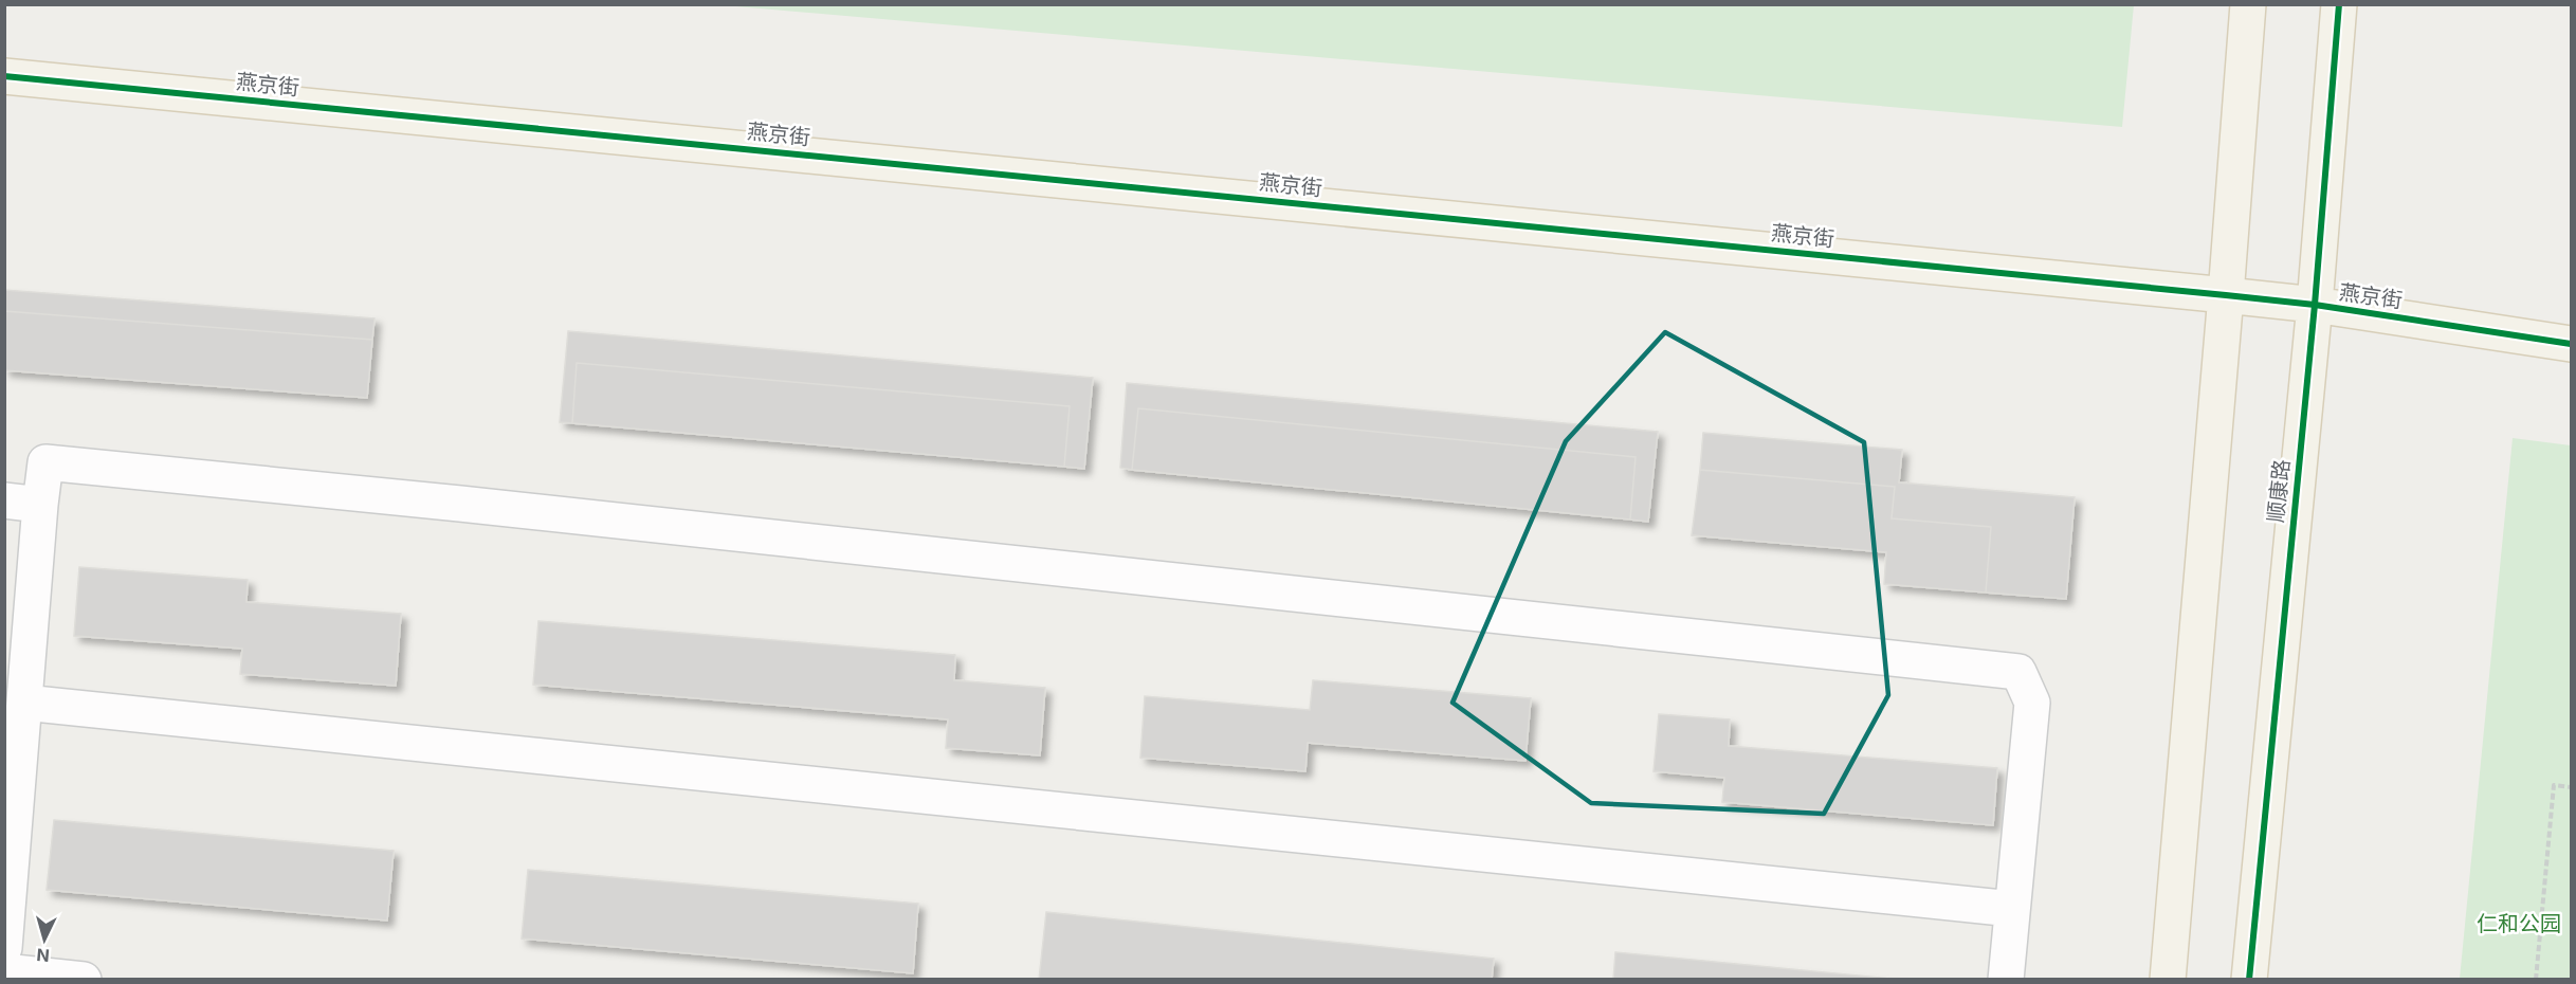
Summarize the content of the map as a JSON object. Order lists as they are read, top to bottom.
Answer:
{
  "streets": {
    "main road": ["燕京街", "顺康路"]
  },
  "crossings": [
    ["燕京街", "顺康路"]
  ],
  "parks": ["仁和公园"],
  "north": "bottom"
}
